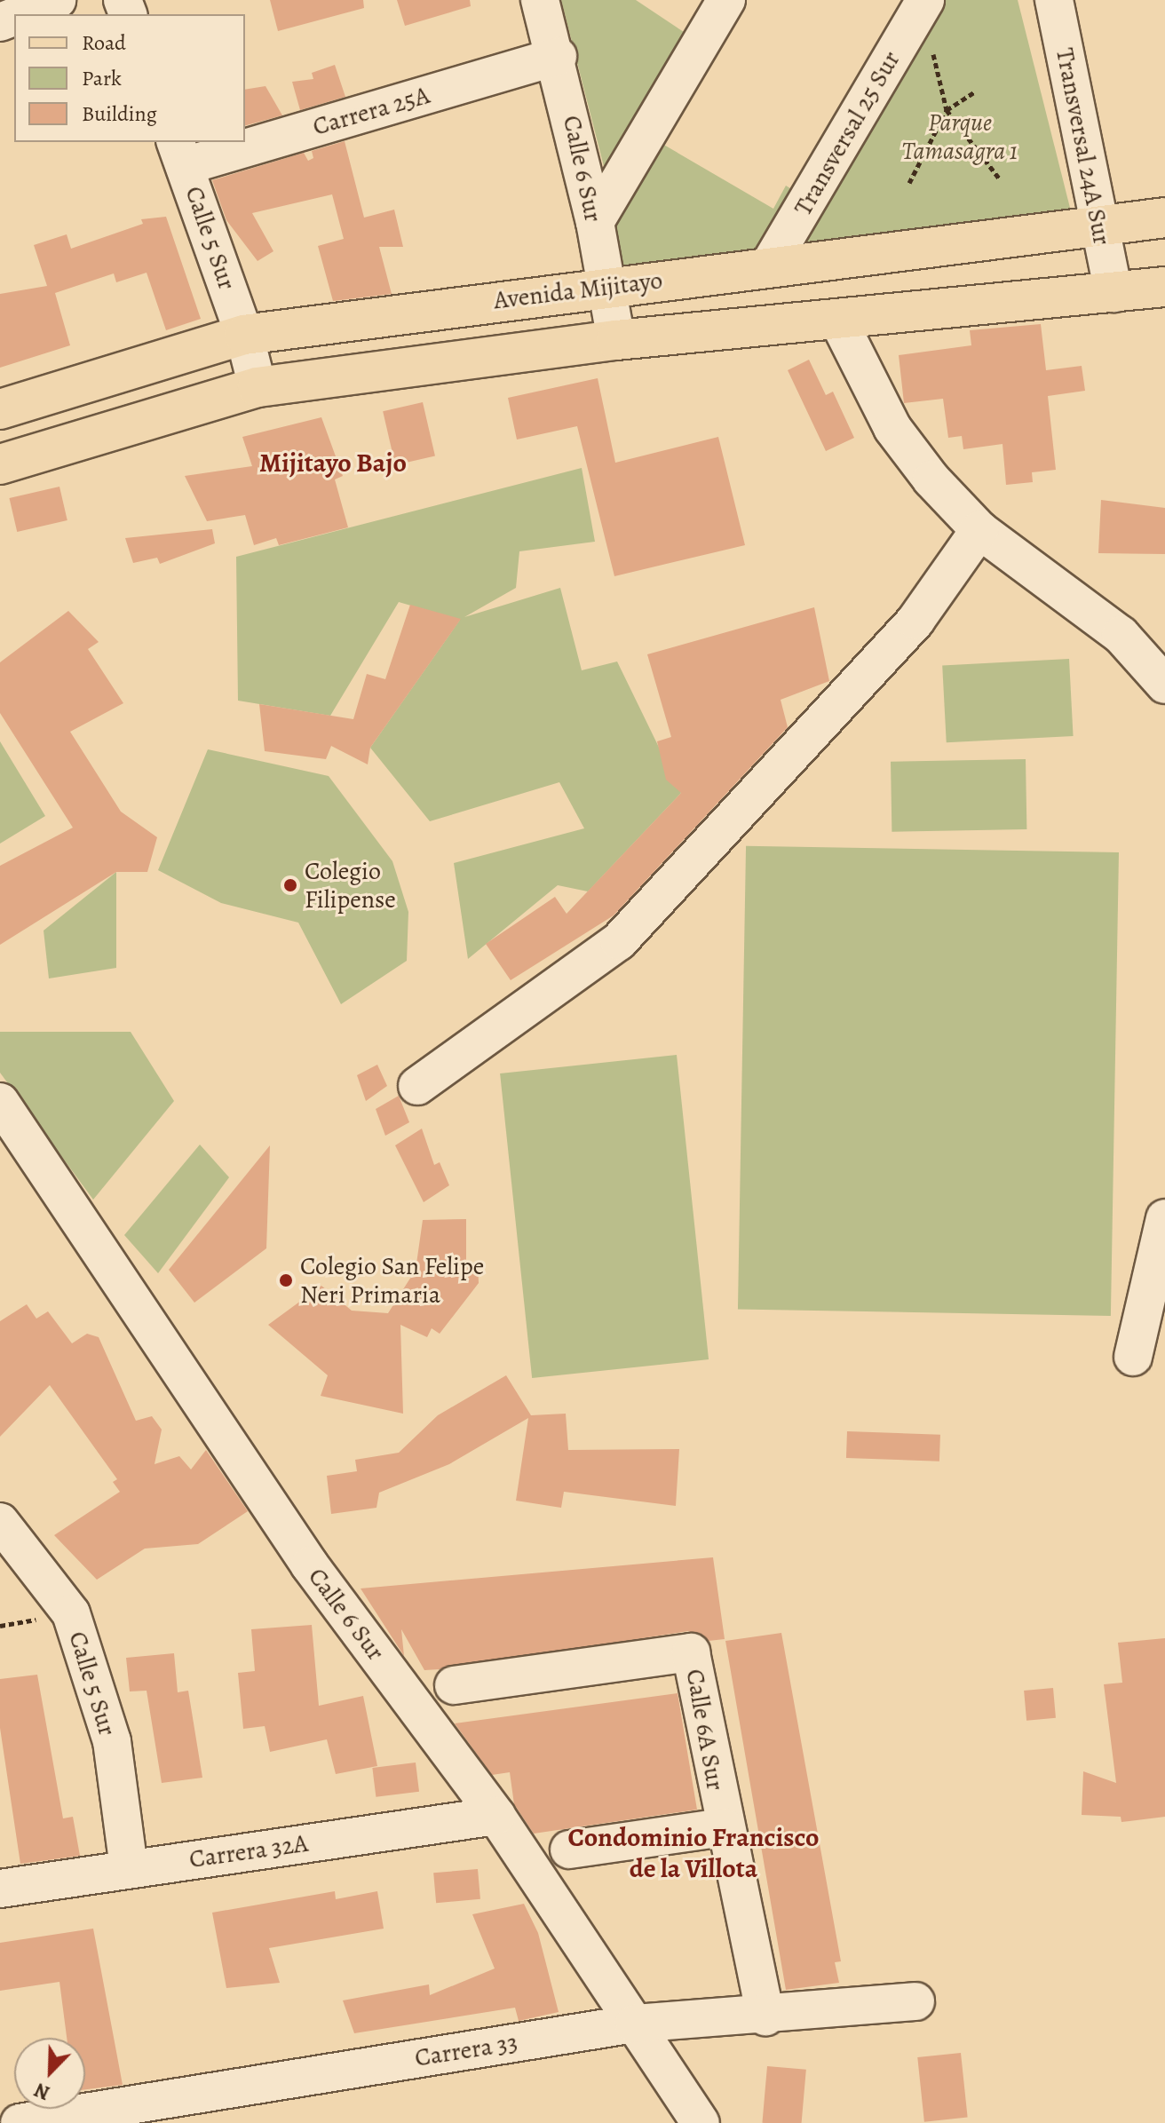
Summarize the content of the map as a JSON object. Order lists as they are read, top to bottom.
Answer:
{
  "streets": {
    "main road": ["Avenida Mijitayo"],
    "street": [
      "Carrera 25A",
      "Transversal 25 Sur",
      "Transversal 24A Sur",
      "Calle 6 Sur",
      "Calle 5 Sur",
      "Calle 6A Sur",
      "Carrera 32A",
      "Carrera 33"
    ]
  },
  "crossings": [
    ["Carrera 25A", "Calle 6 Sur"],
    ["Carrera 25A", "Calle 5 Sur"],
    ["Transversal 25 Sur", "Avenida Mijitayo"],
    ["Transversal 24A Sur", "Avenida Mijitayo"],
    ["Calle 6 Sur", "Avenida Mijitayo"],
    ["Calle 6 Sur", "Carrera 32A"],
    ["Calle 6 Sur", "Carrera 33"],
    ["Calle 5 Sur", "Avenida Mijitayo"],
    ["Calle 5 Sur", "Carrera 32A"],
    ["Calle 6A Sur", "Carrera 33"]
  ],
  "districts": ["Mijitayo Bajo", "Condominio Francisco de la Villota"],
  "parks": ["Parque Tamasagra 1"],
  "places": ["Colegio Filipense", "Colegio San Felipe Neri Primaria"],
  "legend": ["Road", "Park", "Building"],
  "north": "bottom left"
}
